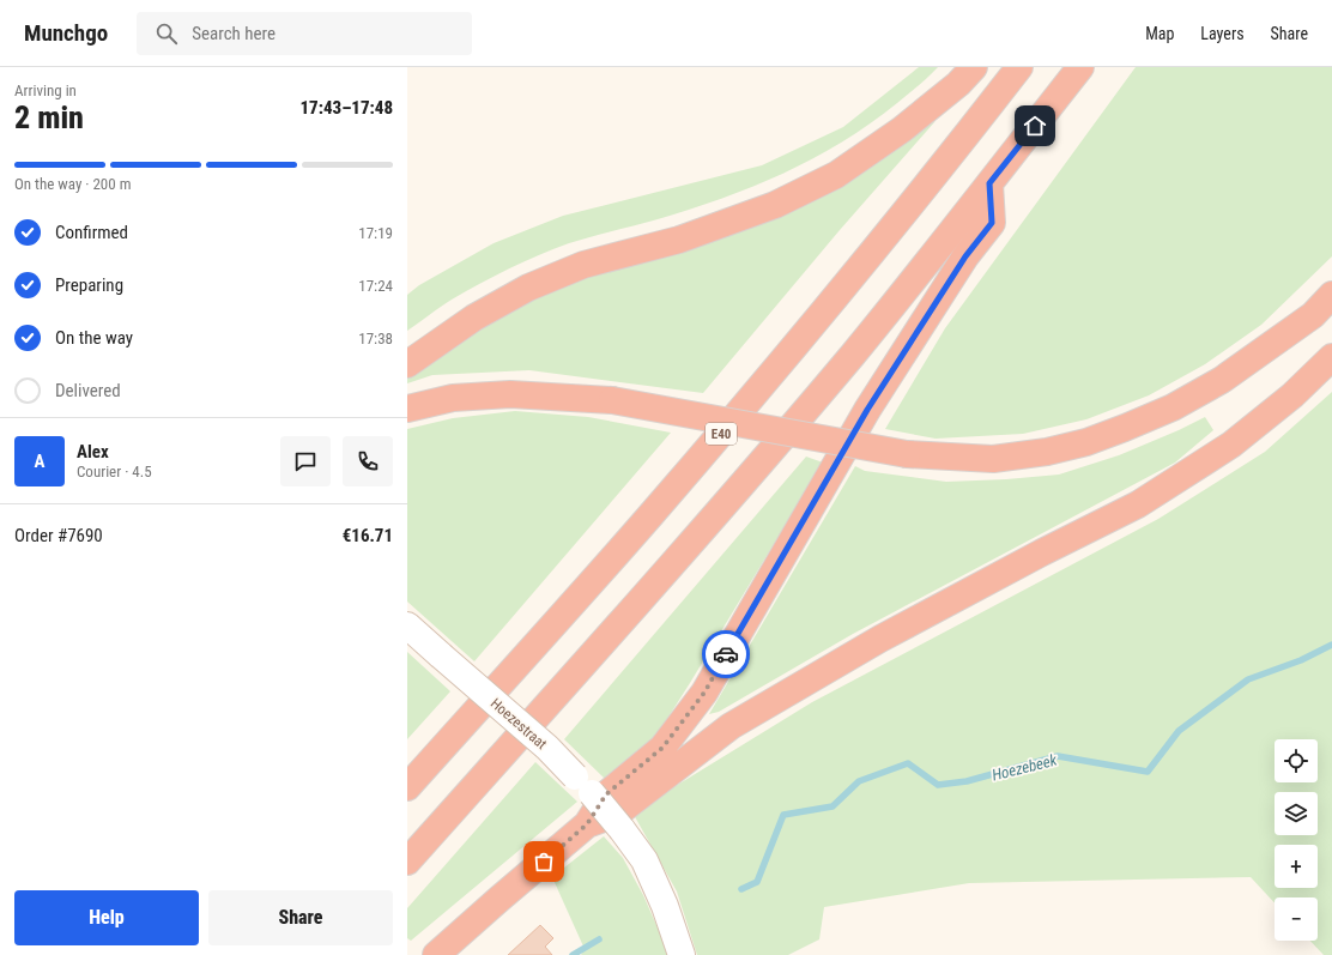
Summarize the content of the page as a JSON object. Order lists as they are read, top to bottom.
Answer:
{
  "streets": {
    "highway": ["E40"],
    "street": ["Hoezestraat"]
  },
  "water": ["Hoezebeek"],
  "page": {
    "header": "Munchgo",
    "search": "Search here",
    "nav": ["Map", "Layers", "Share"],
    "heading": ["2 min", "Arriving in", "17:43–17:48"],
    "panel": [
      "Alex",
      "Courier · 4.5",
      "Order #7690",
      "€16.71"
    ],
    "bar": "On the way · 200 m",
    "list": [
      ["Confirmed", "17:19"],
      ["Preparing", "17:24"],
      ["On the way", "17:38"],
      "Delivered"
    ],
    "round": "A",
    "map_buttons": ["+", "−"],
    "buttons": ["Help", "Share"]
  }
}
